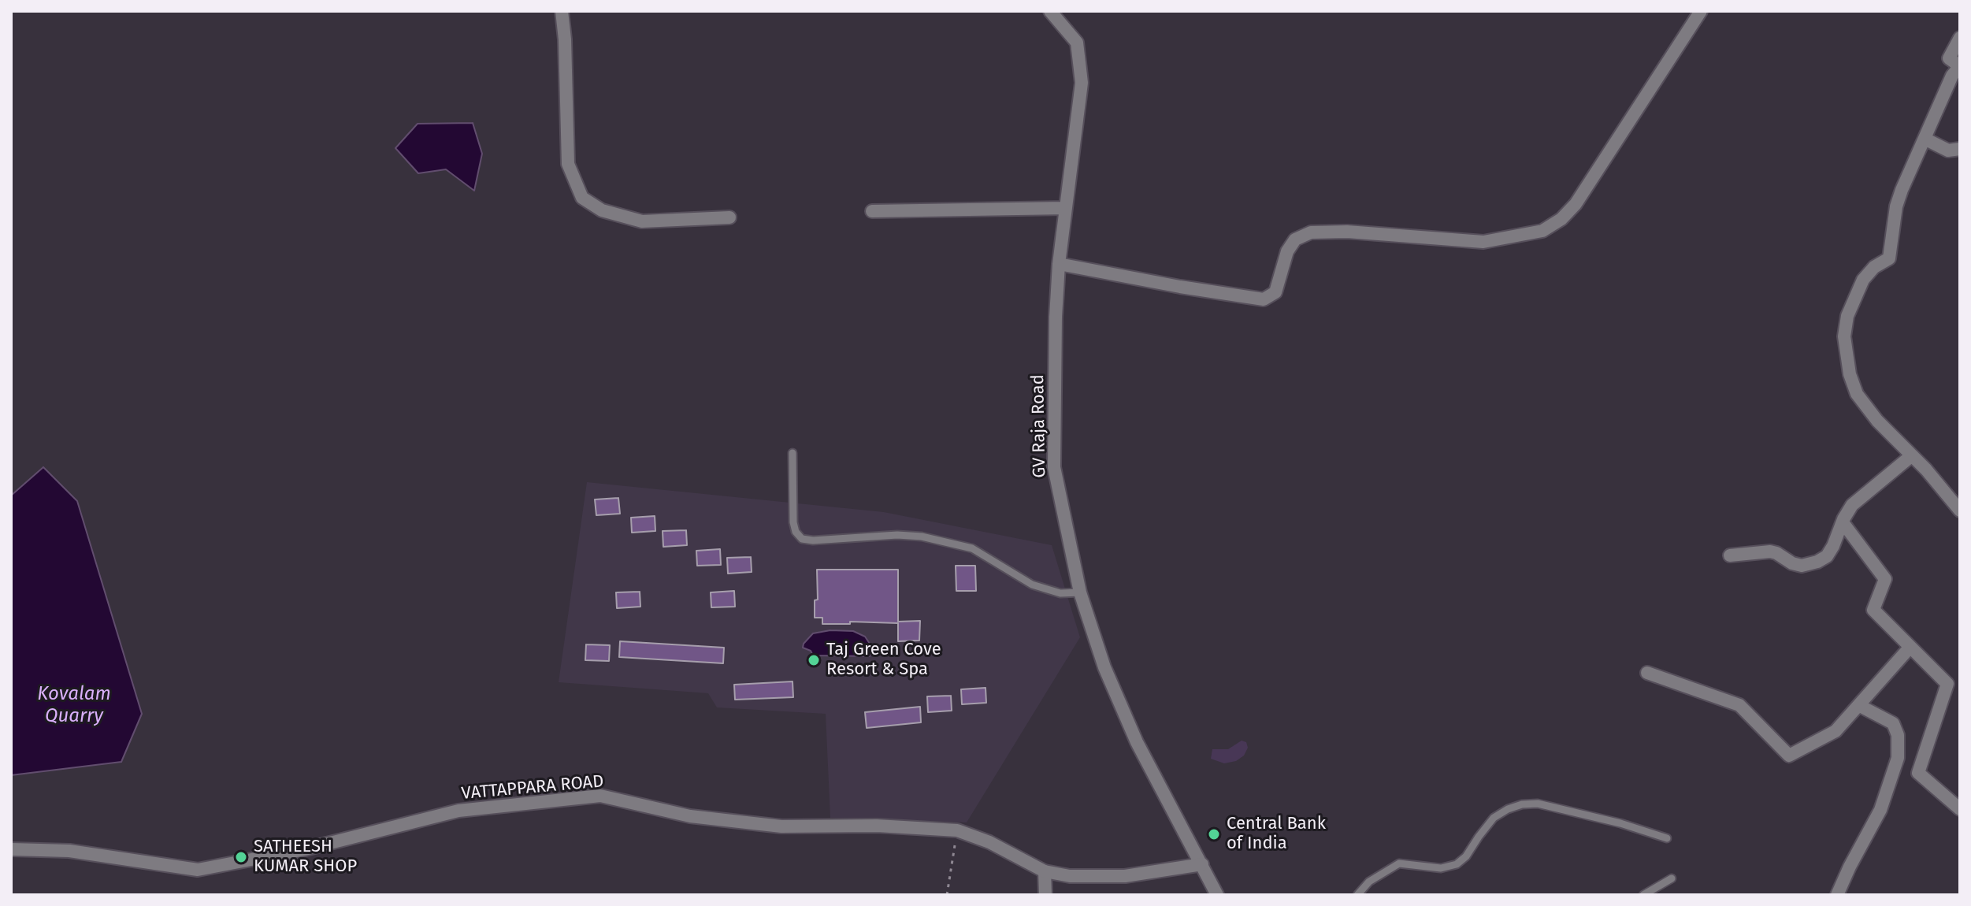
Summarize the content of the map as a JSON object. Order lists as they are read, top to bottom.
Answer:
{
  "streets": {
    "street": ["GV Raja Road", "VATTAPPARA ROAD"]
  },
  "crossings": [
    ["GV Raja Road", "VATTAPPARA ROAD"]
  ],
  "water": ["Kovalam Quarry"],
  "places": ["Taj Green Cove Resort & Spa", "Central Bank of India", "SATHEESH KUMAR SHOP"]
}
